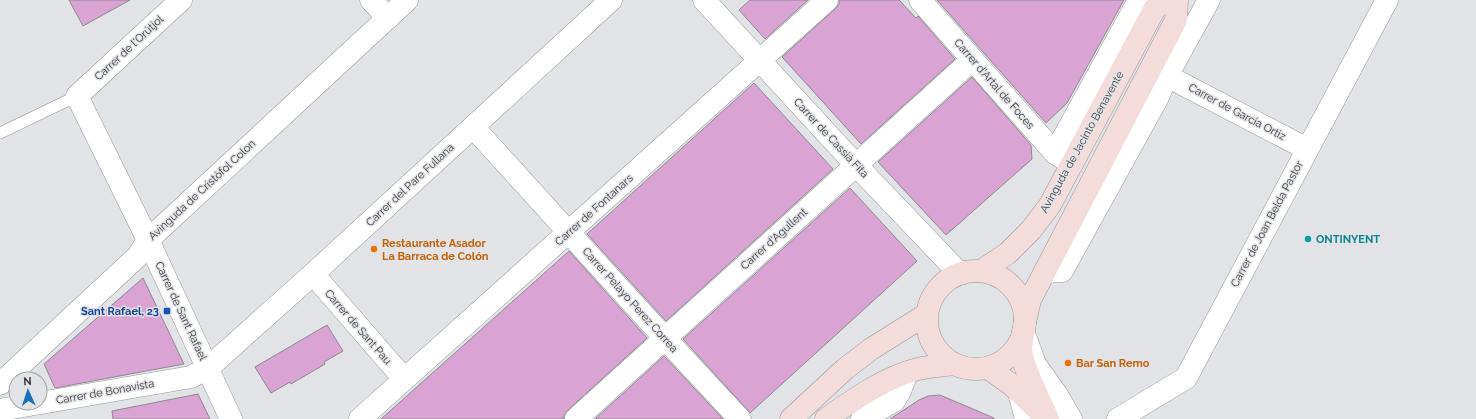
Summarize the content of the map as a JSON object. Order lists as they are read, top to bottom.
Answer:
{
  "streets": {
    "street": [
      "Carrer de l'Orútjol",
      "Carrer d'Artal de Foces",
      "Carrer de Garcia Ortiz",
      "Carrer de Cassià Fita",
      "Avinguda de Jacinto Benavente",
      "Carrer del Pare Fullana",
      "Avinguda de Cristòfol Colon",
      "Carrer de Fontanars",
      "Carrer de Joan Belda Pastor",
      "Carrer d'Agullent",
      "Carrer Pelayo Perez Correa",
      "Carrer de Sant Rafael",
      "Carrer de Sant Pau",
      "Carrer de Bonavista"
    ]
  },
  "crossings": [
    ["Carrer de l'Orútjol", "Carrer de Sant Rafael"],
    ["Carrer d'Artal de Foces", "Avinguda de Jacinto Benavente"],
    ["Carrer d'Artal de Foces", "Carrer d'Agullent"],
    ["Carrer de Garcia Ortiz", "Carrer de Joan Belda Pastor"],
    ["Carrer de Cassià Fita", "Avinguda de Jacinto Benavente"],
    ["Carrer de Cassià Fita", "Carrer de Fontanars"],
    ["Carrer de Cassià Fita", "Carrer d'Agullent"],
    ["Carrer del Pare Fullana", "Carrer Pelayo Perez Correa"],
    ["Carrer del Pare Fullana", "Carrer de Sant Rafael"],
    ["Carrer del Pare Fullana", "Carrer de Sant Pau"],
    ["Carrer del Pare Fullana", "Carrer de Bonavista"],
    ["Avinguda de Cristòfol Colon", "Carrer de Sant Rafael"],
    ["Carrer de Fontanars", "Carrer Pelayo Perez Correa"],
    ["Carrer de Fontanars", "Carrer de Sant Pau"],
    ["Carrer d'Agullent", "Carrer Pelayo Perez Correa"],
    ["Carrer de Sant Rafael", "Carrer de Bonavista"]
  ],
  "places": {
    "other": ["ONTINYENT", "Restaurante Asador La Barraca de Colón", "Bar San Remo"],
    "transit": ["Sant Rafael, 23"]
  },
  "north": "top"
}
